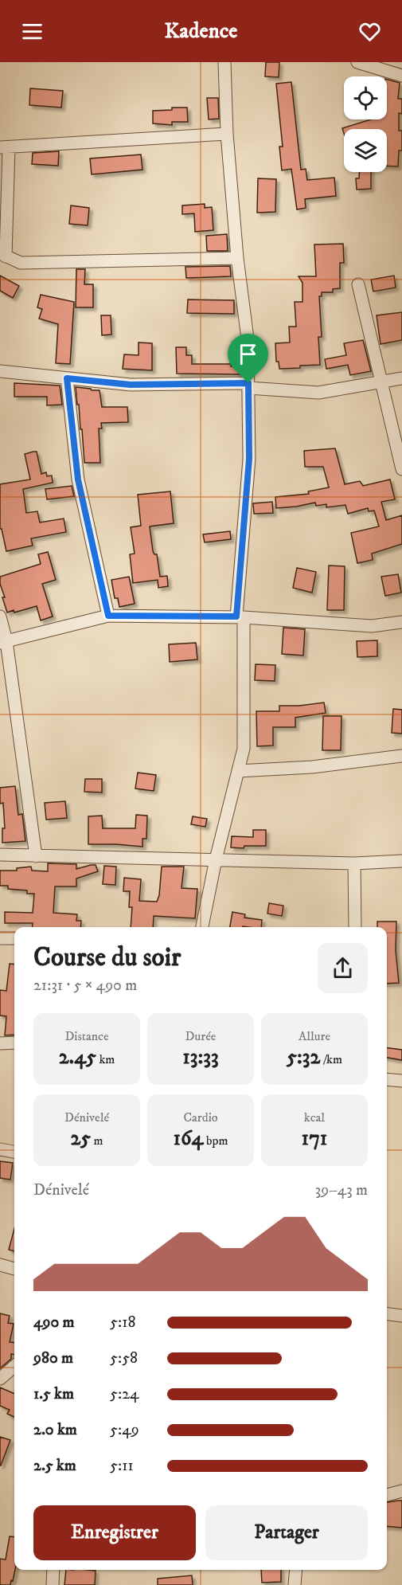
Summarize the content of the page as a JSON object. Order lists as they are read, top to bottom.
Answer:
{
  "page": {
    "header": "Kadence",
    "heading": ["Course du soir", "21:31 · 5 × 490 m"],
    "stats": [
      ["Distance", "2.45 km"],
      ["Durée", "13:33"],
      ["Allure", "5:32 /km"],
      ["Dénivelé", "25 m"],
      ["Cardio", "164 bpm"],
      ["kcal", "171"]
    ],
    "chart": ["Dénivelé", "39–43 m"],
    "list": [
      {
        "name": "490 m",
        "note": "5:18"
      },
      {
        "name": "980 m",
        "note": "5:58"
      },
      {
        "name": "1.5 km",
        "note": "5:24"
      },
      {
        "name": "2.0 km",
        "note": "5:49"
      },
      {
        "name": "2.5 km",
        "note": "5:11"
      }
    ],
    "buttons": ["Enregistrer", "Partager"]
  }
}
